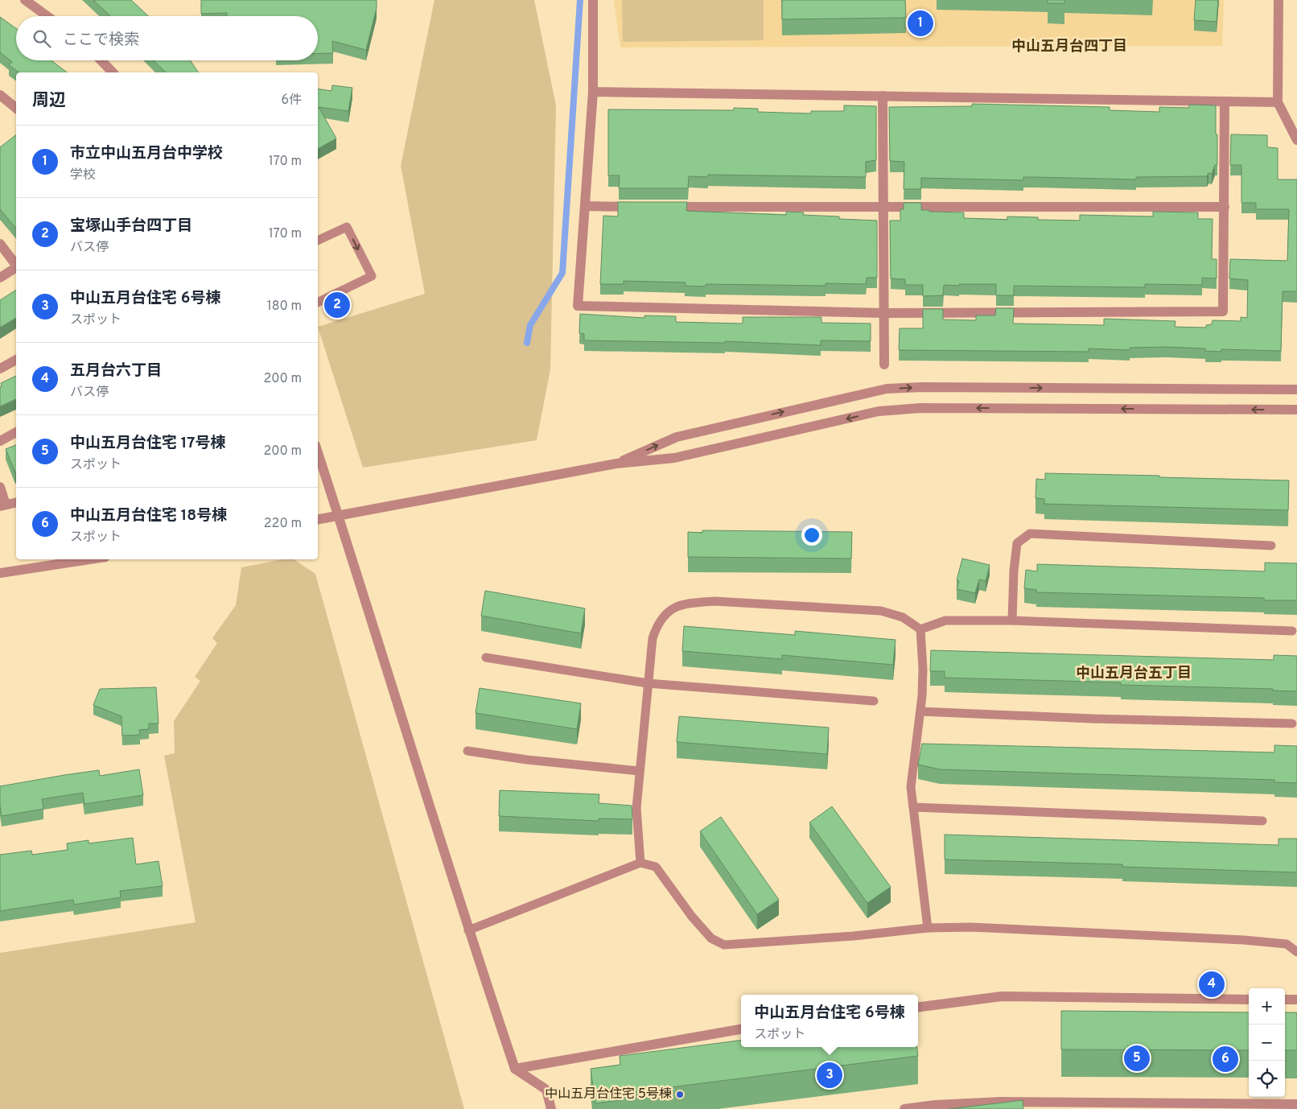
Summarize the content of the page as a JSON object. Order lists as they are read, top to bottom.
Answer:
{
  "districts": ["中山五月台四丁目", "中山五月台五丁目"],
  "places": ["中山五月台住宅 5号棟"],
  "page": {
    "pins": [
      "1",
      "2",
      "4",
      "5",
      "6",
      "3"
    ],
    "search": "ここで検索",
    "heading": ["周辺", "6件"],
    "list": [
      {
        "mark": "1",
        "name": "市立中山五月台中学校",
        "note": "学校",
        "value": "170 m"
      },
      {
        "mark": "2",
        "name": "宝塚山手台四丁目",
        "note": "バス停",
        "value": "170 m"
      },
      {
        "mark": "3",
        "name": "中山五月台住宅 6号棟",
        "note": "スポット",
        "value": "180 m"
      },
      {
        "mark": "4",
        "name": "五月台六丁目",
        "note": "バス停",
        "value": "200 m"
      },
      {
        "mark": "5",
        "name": "中山五月台住宅 17号棟",
        "note": "スポット",
        "value": "200 m"
      },
      {
        "mark": "6",
        "name": "中山五月台住宅 18号棟",
        "note": "スポット",
        "value": "220 m"
      }
    ],
    "map_buttons": ["+", "−"],
    "popup": ["中山五月台住宅 6号棟", "スポット"]
  }
}
